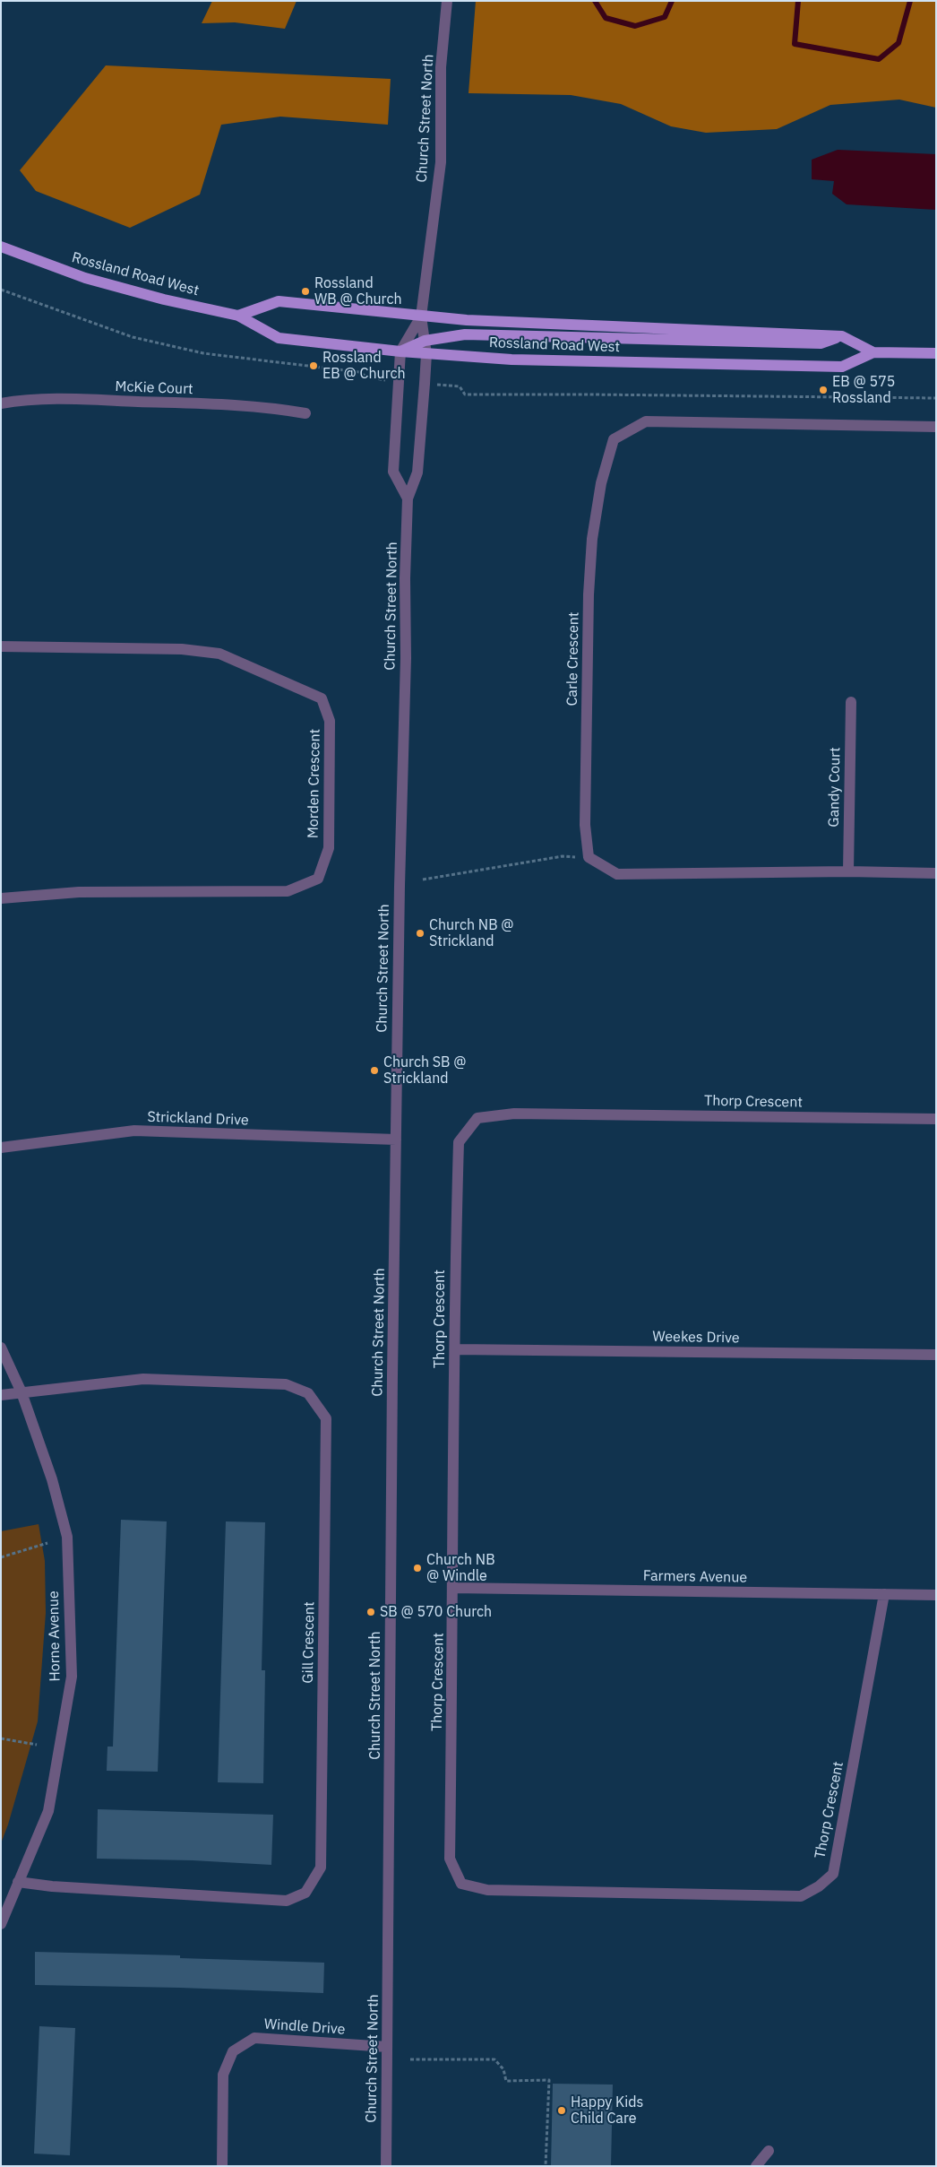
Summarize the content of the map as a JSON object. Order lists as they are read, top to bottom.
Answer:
{
  "streets": {
    "main road": ["Rossland Road West"],
    "street": [
      "Church Street North",
      "McKie Court",
      "Carle Crescent",
      "Morden Crescent",
      "Gandy Court",
      "Thorp Crescent",
      "Strickland Drive",
      "Weekes Drive",
      "Farmers Avenue",
      "Horne Avenue",
      "Gill Crescent",
      "Windle Drive"
    ]
  },
  "crossings": [
    ["Church Street North", "Rossland Road West"],
    ["Church Street North", "Strickland Drive"],
    ["Church Street North", "Windle Drive"],
    ["Thorp Crescent", "Weekes Drive"],
    ["Thorp Crescent", "Farmers Avenue"],
    ["Horne Avenue", "Gill Crescent"]
  ],
  "places": [
    "Rossland WB @ Church",
    "Rossland EB @ Church",
    "EB @ 575 Rossland",
    "Church NB @ Strickland",
    "Church SB @ Strickland",
    "Church NB @ Windle",
    "SB @ 570 Church",
    "Happy Kids Child Care"
  ]
}
